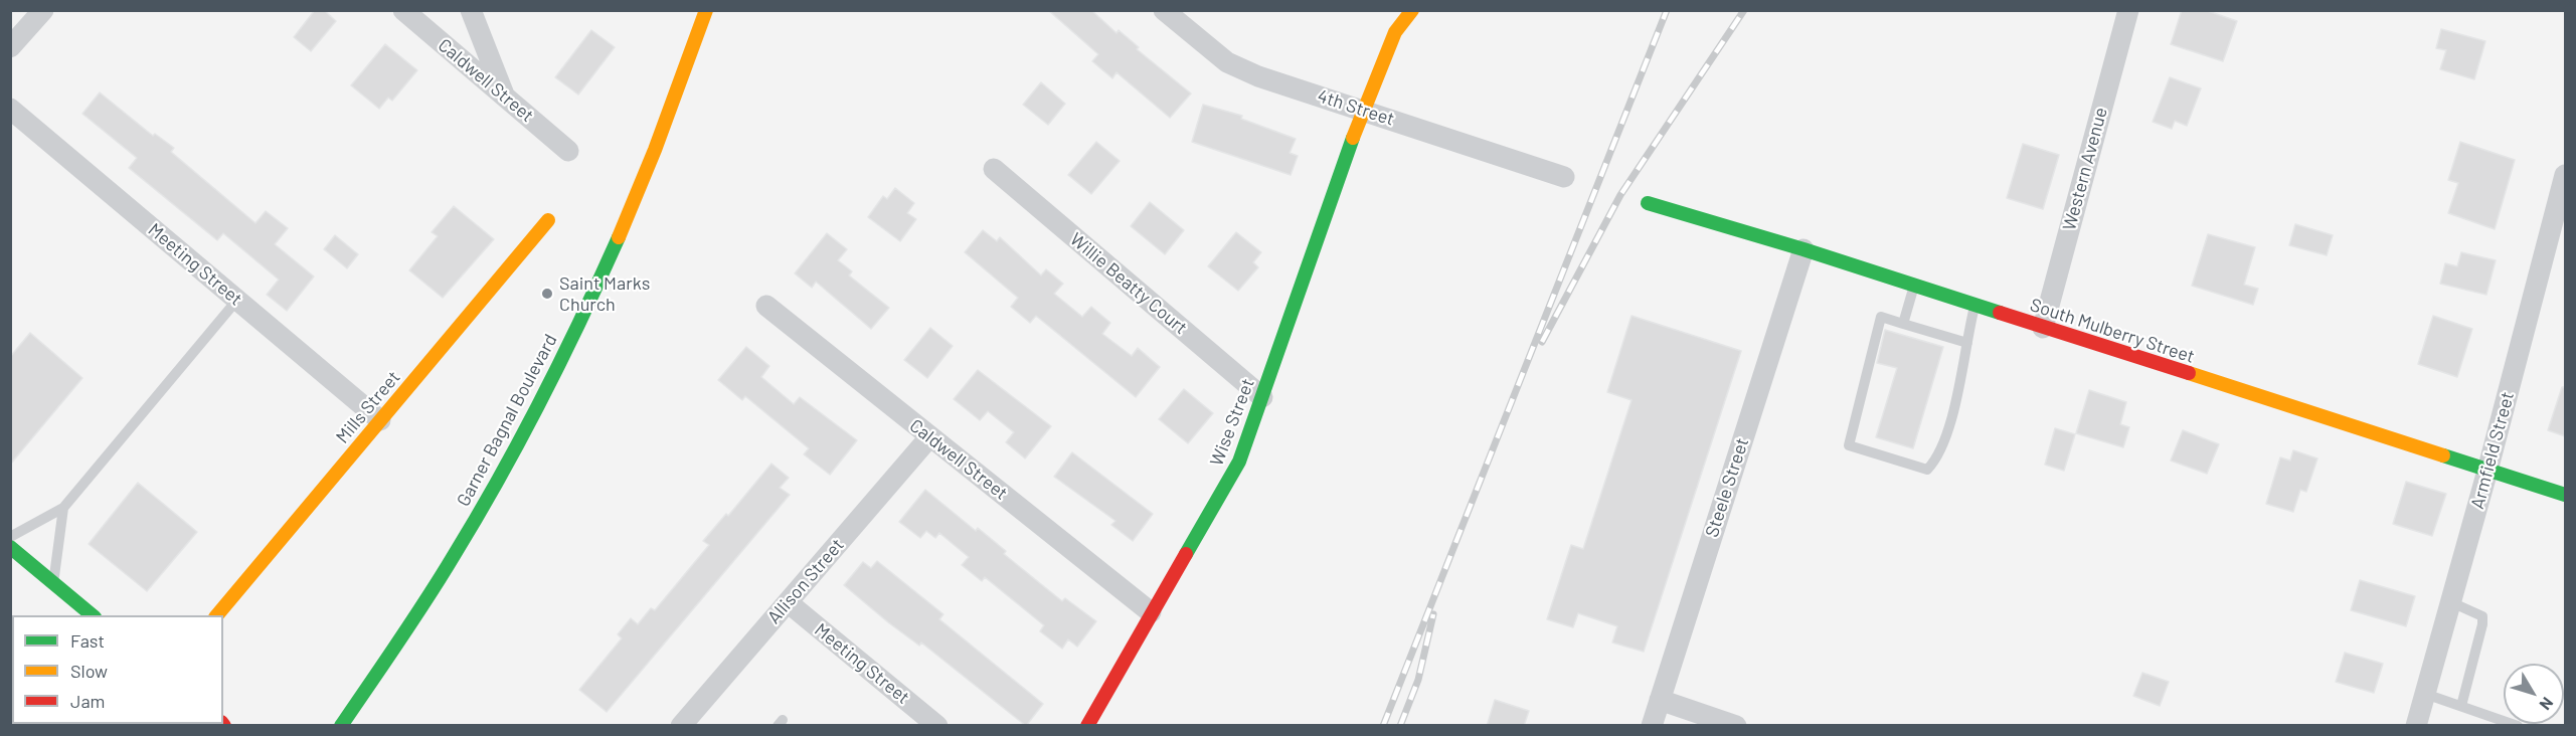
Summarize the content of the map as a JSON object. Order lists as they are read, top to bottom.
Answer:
{
  "streets": {
    "main road": [
      "South Mulberry Street",
      "Mills Street",
      "Garner Bagnal Boulevard",
      "Wise Street"
    ],
    "street": [
      "Caldwell Street",
      "4th Street",
      "Western Avenue",
      "Meeting Street",
      "Willie Beatty Court",
      "Armfield Street",
      "Steele Street",
      "Allison Street"
    ]
  },
  "crossings": [
    ["Caldwell Street", "Wise Street"],
    ["Caldwell Street", "Allison Street"],
    ["4th Street", "Wise Street"],
    ["Western Avenue", "South Mulberry Street"],
    ["Meeting Street", "Mills Street"],
    ["Meeting Street", "Allison Street"],
    ["Willie Beatty Court", "Wise Street"],
    ["South Mulberry Street", "Armfield Street"],
    ["South Mulberry Street", "Steele Street"]
  ],
  "places": ["Saint Marks Church"],
  "legend": ["Fast", "Slow", "Jam"],
  "north": "bottom right"
}
